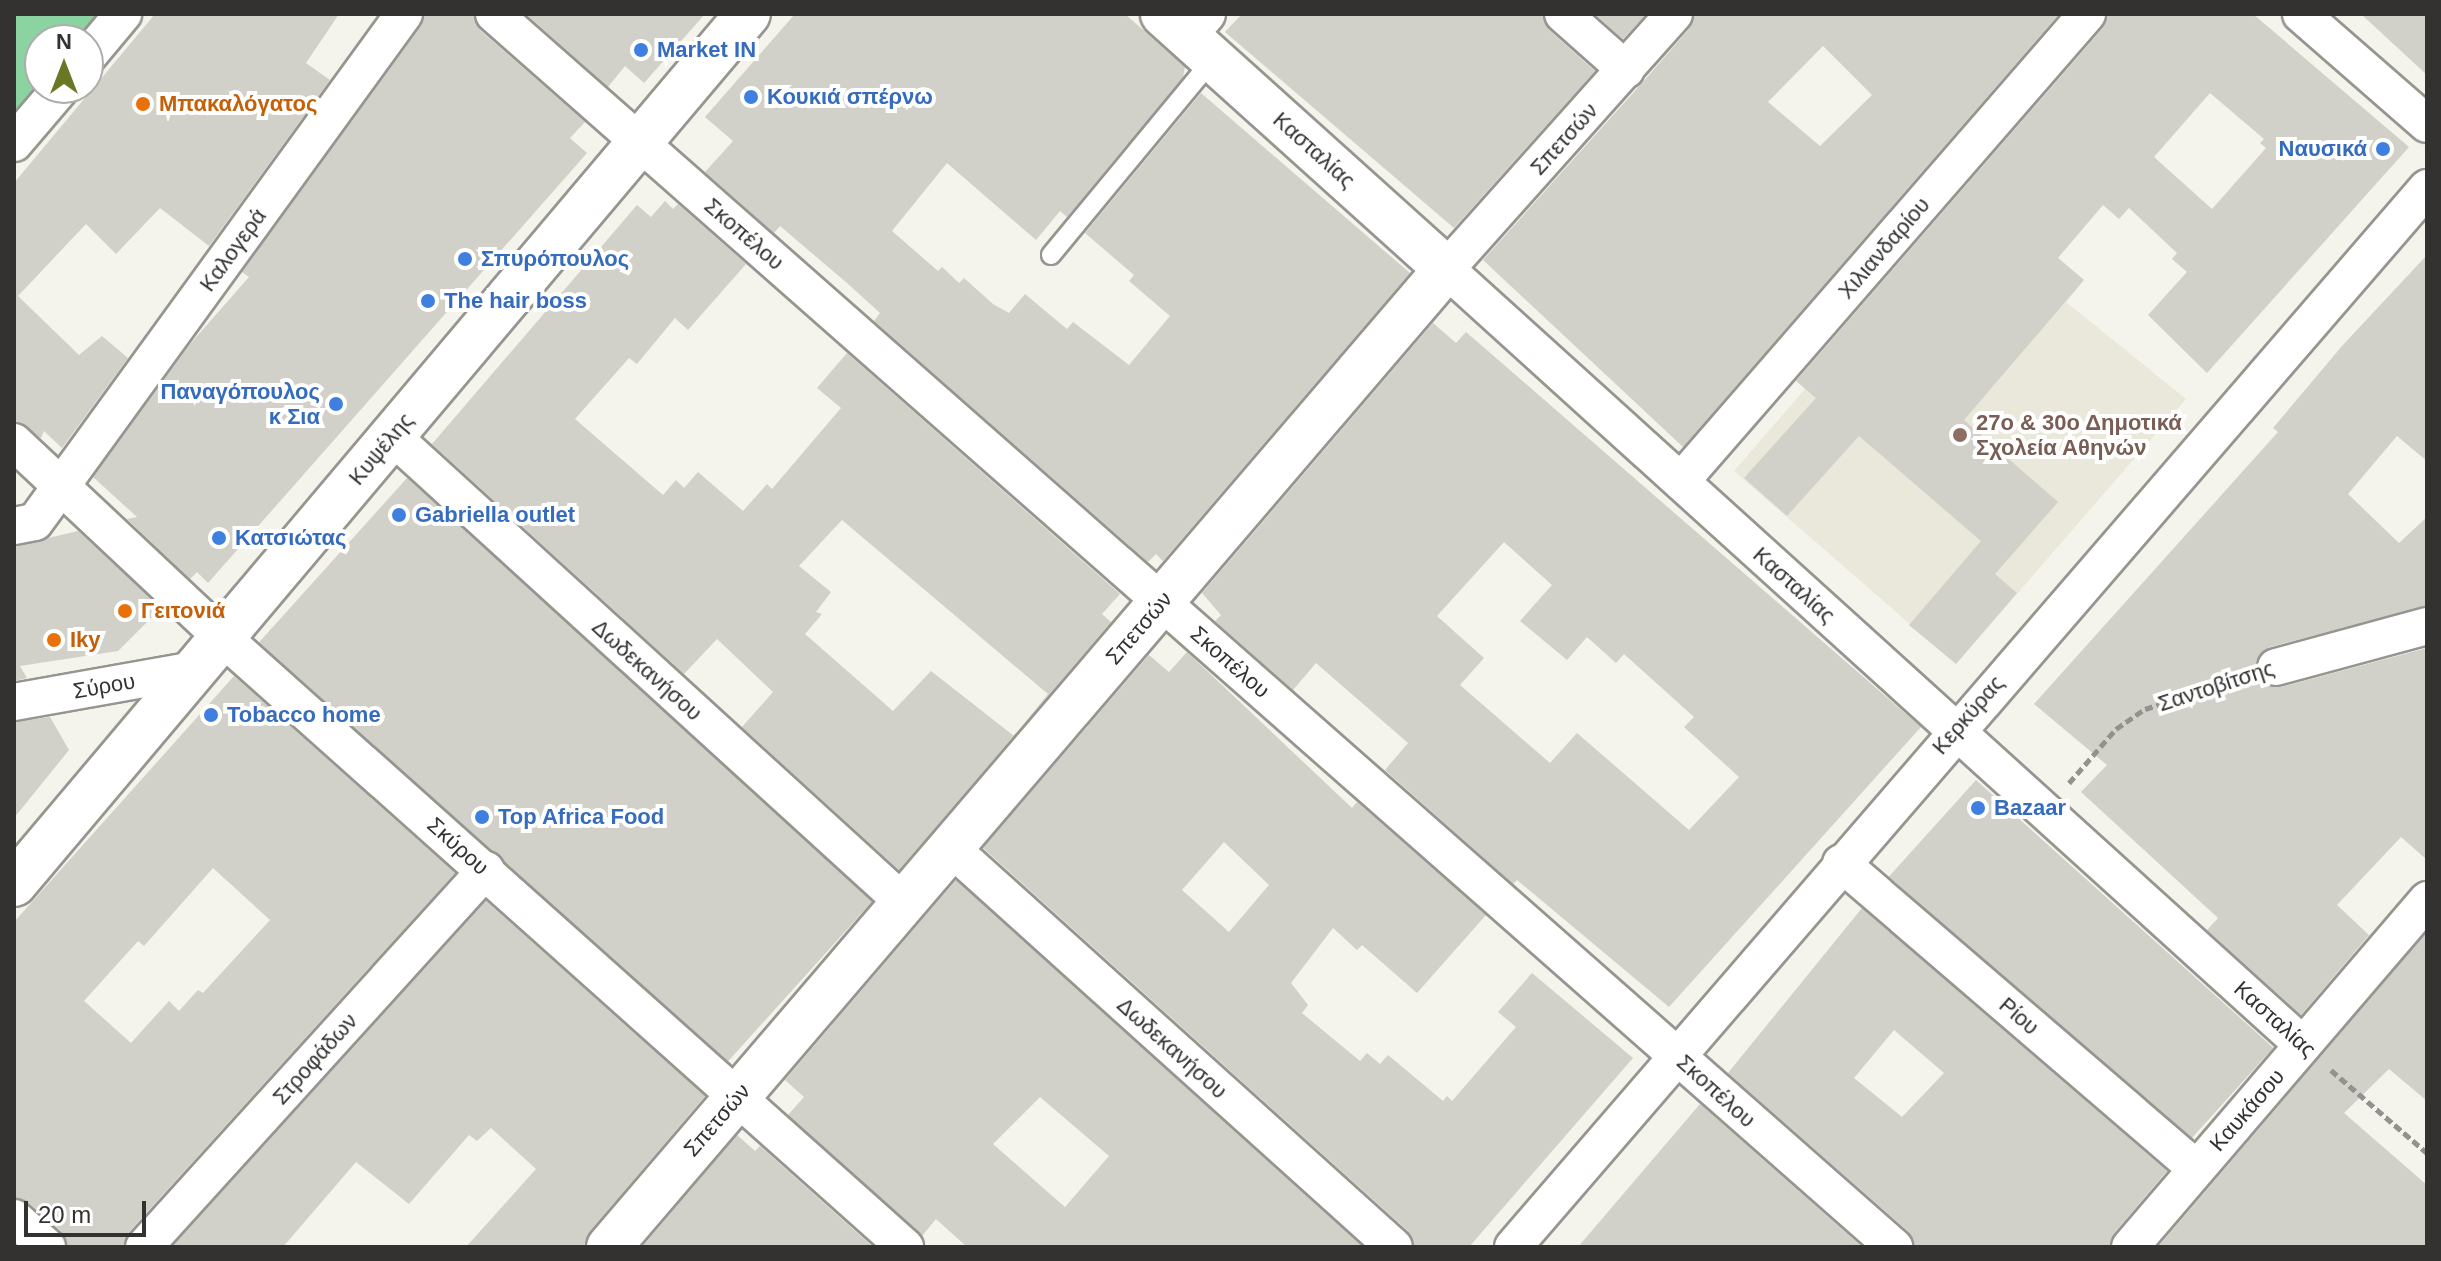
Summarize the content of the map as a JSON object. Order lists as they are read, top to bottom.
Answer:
{
  "streets": {
    "street": [
      "Σπετσών",
      "Κασταλίας",
      "Σκοπέλου",
      "Χιλιανδαρίου",
      "Καλογερά",
      "Κυψέλης",
      "Δωδεκανήσου",
      "Σύρου",
      "Σαντοβίτσης",
      "Κερκύρας",
      "Σκύρου",
      "Ρίου",
      "Στροφάδων",
      "Καυκάσου"
    ]
  },
  "crossings": [
    ["Σπετσών", "Κασταλίας"],
    ["Σπετσών", "Σκοπέλου"],
    ["Σπετσών", "Δωδεκανήσου"],
    ["Σπετσών", "Σκύρου"],
    ["Κασταλίας", "Χιλιανδαρίου"],
    ["Κασταλίας", "Σαντοβίτσης"],
    ["Κασταλίας", "Κερκύρας"],
    ["Κασταλίας", "Καυκάσου"],
    ["Σκοπέλου", "Κυψέλης"],
    ["Σκοπέλου", "Κερκύρας"],
    ["Καλογερά", "Σκύρου"],
    ["Κυψέλης", "Δωδεκανήσου"],
    ["Κυψέλης", "Σύρου"],
    ["Κυψέλης", "Σκύρου"],
    ["Κερκύρας", "Ρίου"],
    ["Σκύρου", "Στροφάδων"],
    ["Ρίου", "Καυκάσου"]
  ],
  "places": [
    "Market IN",
    "Κουκιά σπέρνω",
    "Μπακαλόγατος",
    "Ναυσικά",
    "Σπυρόπουλος",
    "The hair boss",
    "Παναγόπουλος κ Σια",
    "27ο & 30ο Δημοτικά Σχολεία Αθηνών",
    "Gabriella outlet",
    "Κατσιώτας",
    "Γειτονιά",
    "Iky",
    "Tobacco home",
    "Bazaar",
    "Top Africa Food"
  ],
  "scale_bar": "20 m",
  "north": "top"
}
